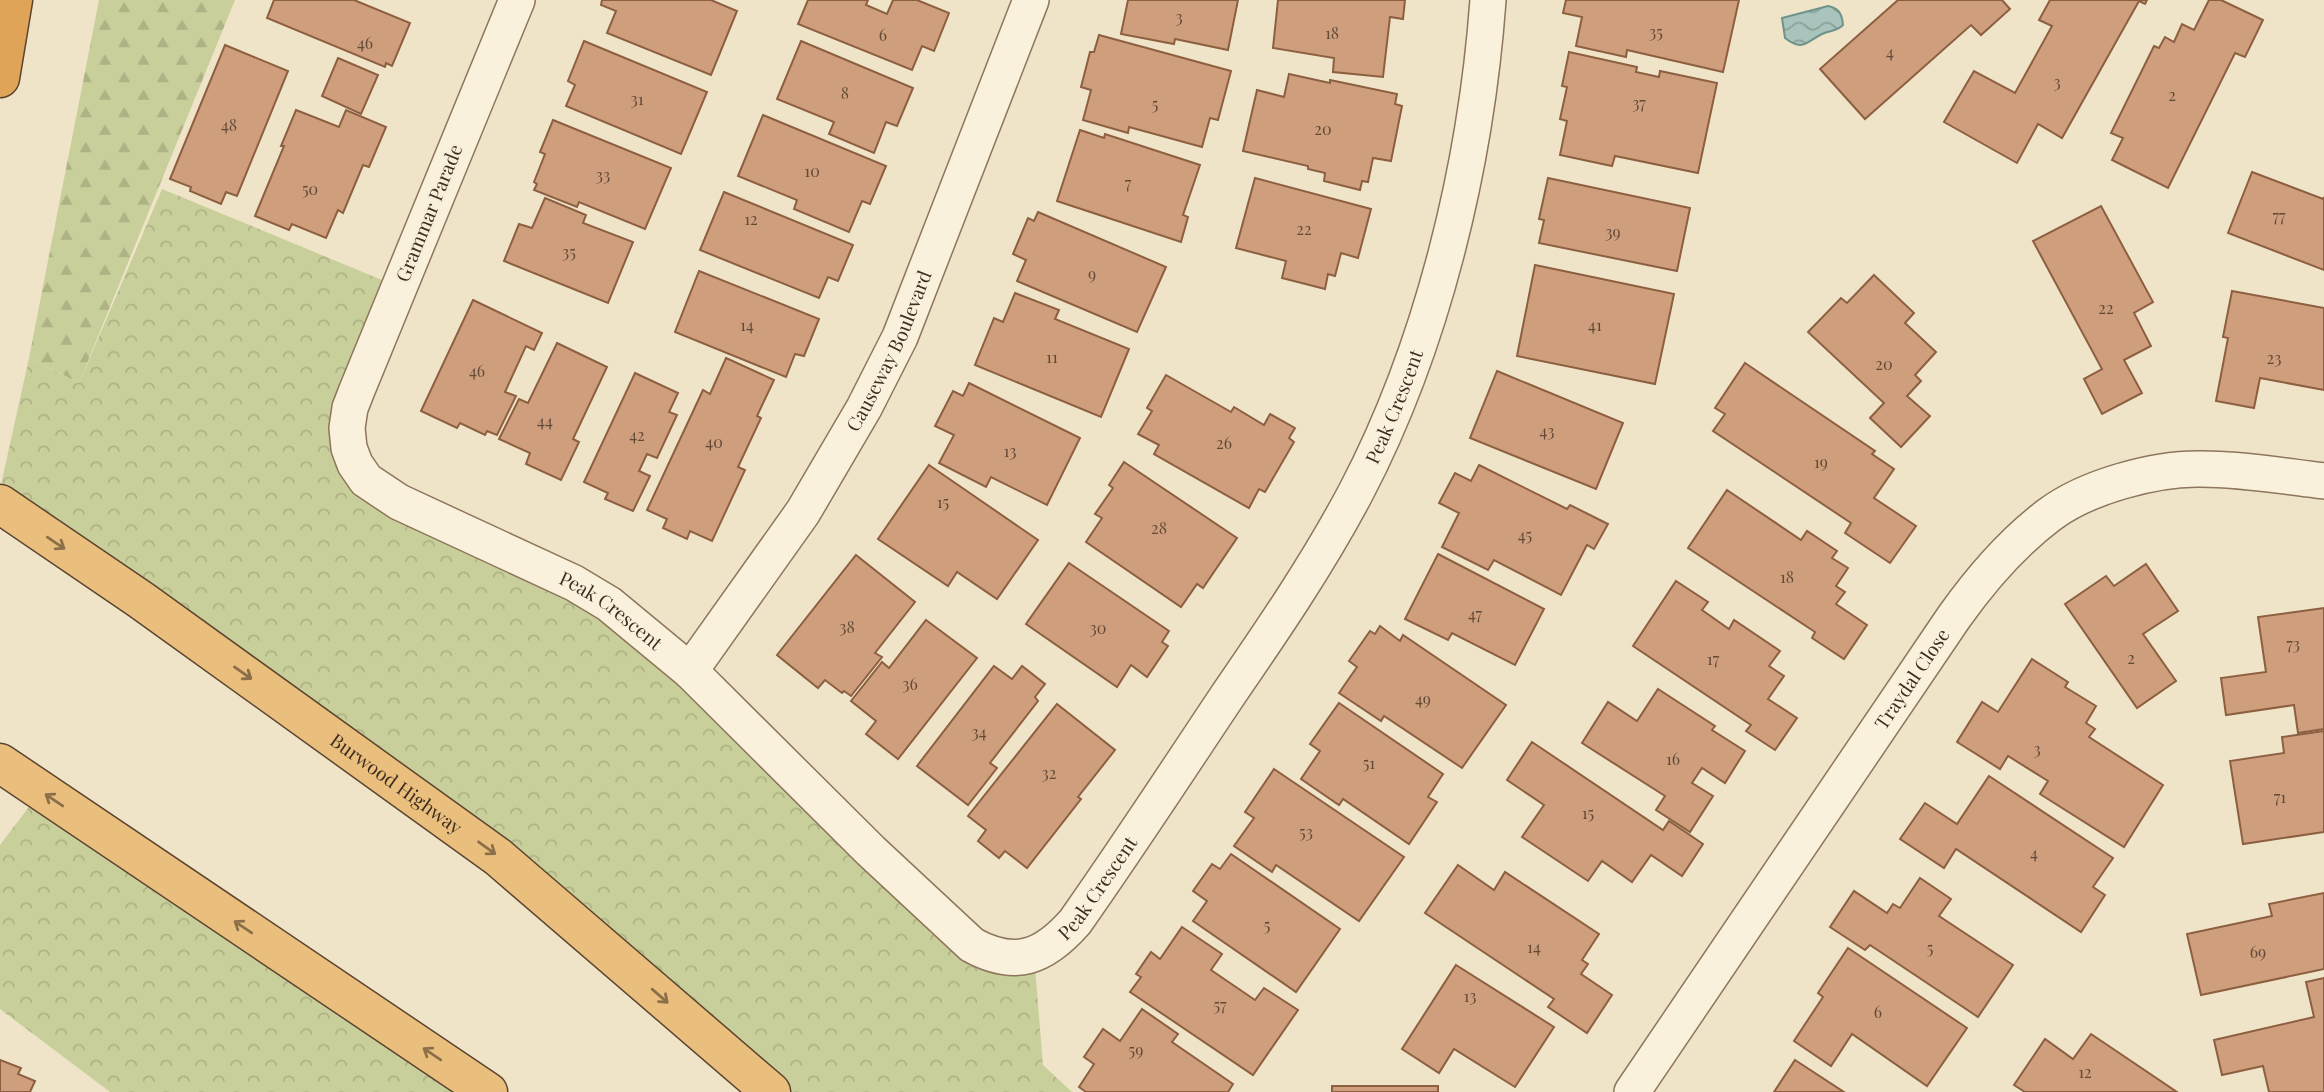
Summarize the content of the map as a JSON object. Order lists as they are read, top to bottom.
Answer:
{
  "streets": {
    "highway": ["Burwood Highway"],
    "street": [
      "Grammar Parade",
      "Causeway Boulevard",
      "Peak Crescent",
      "Traydal Close"
    ]
  },
  "crossings": [
    ["Grammar Parade", "Peak Crescent"],
    ["Causeway Boulevard", "Peak Crescent"]
  ],
  "house_numbers": [
    "3",
    "35",
    "18",
    "6",
    "46",
    "4",
    "3",
    "8",
    "2",
    "31",
    "37",
    "5",
    "48",
    "20",
    "10",
    "33",
    "7",
    "50",
    "77",
    "12",
    "22",
    "39",
    "35",
    "9",
    "22",
    "14",
    "41",
    "11",
    "23",
    "20",
    "46",
    "44",
    "43",
    "42",
    "40",
    "26",
    "13",
    "19",
    "15",
    "28",
    "45",
    "18",
    "47",
    "38",
    "30",
    "73",
    "2",
    "17",
    "36",
    "49",
    "34",
    "3",
    "16",
    "51",
    "32",
    "71",
    "15",
    "53",
    "4",
    "5",
    "14",
    "5",
    "69",
    "13",
    "57",
    "6",
    "59",
    "12"
  ]
}
